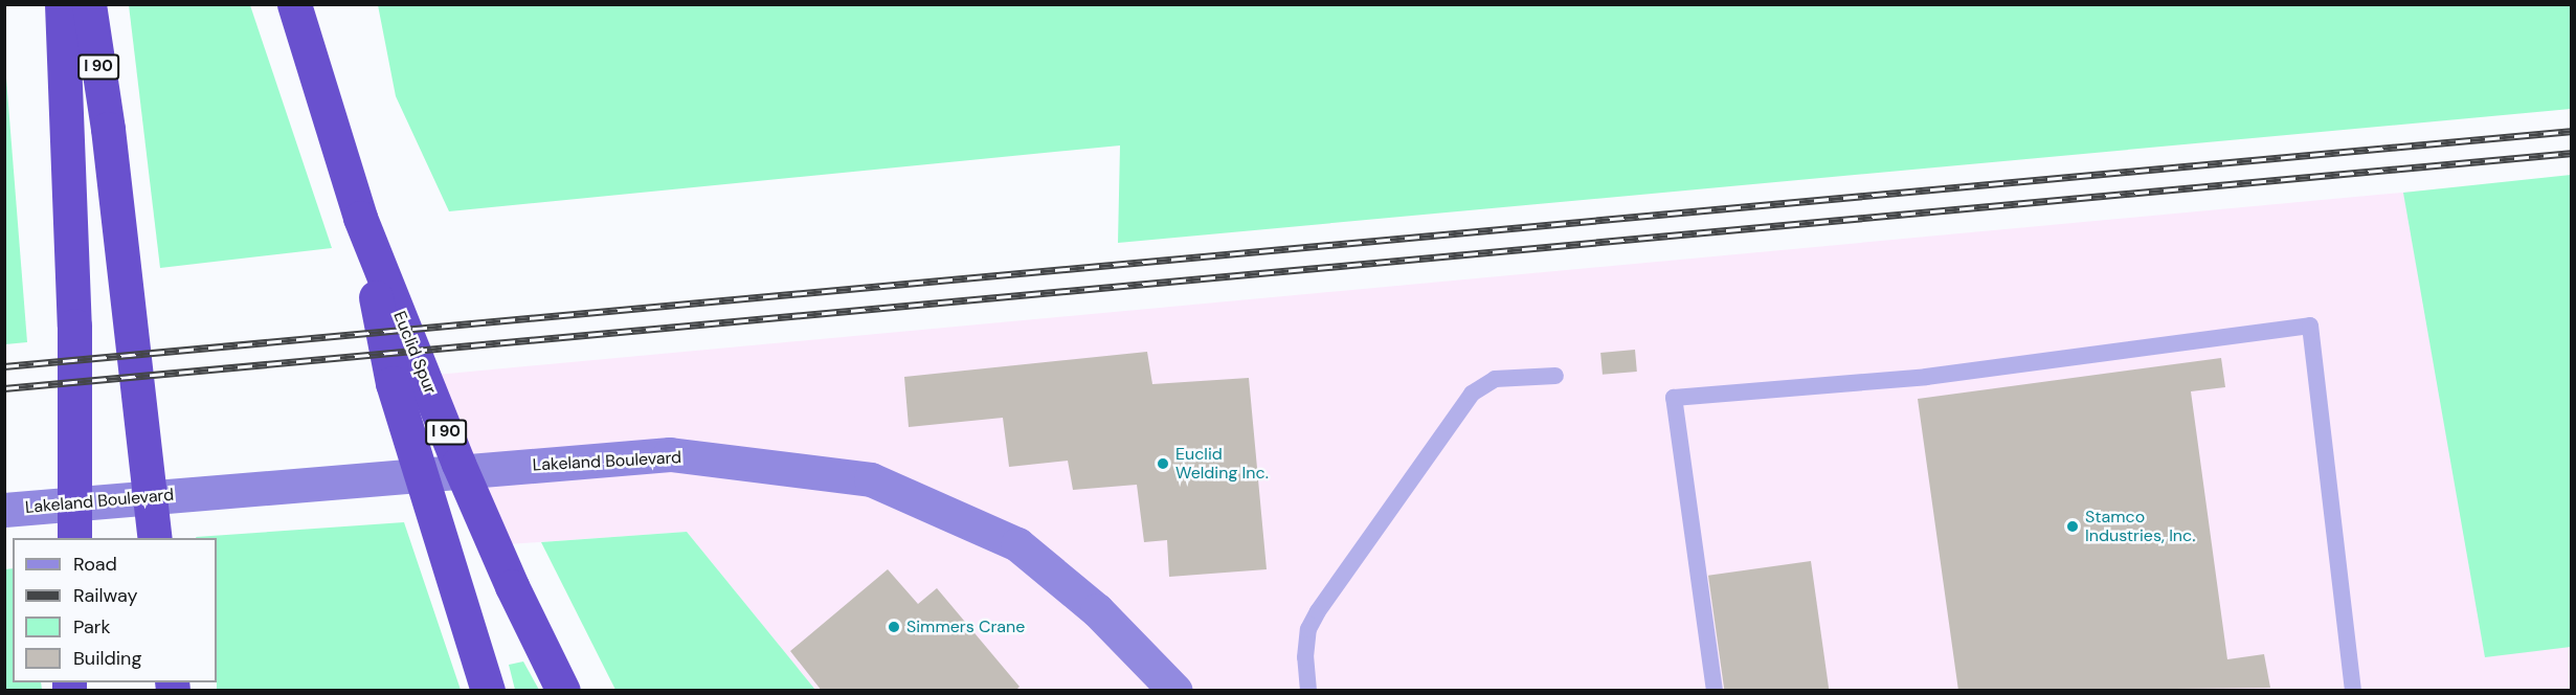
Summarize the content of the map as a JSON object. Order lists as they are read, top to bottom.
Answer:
{
  "streets": {
    "highway": ["I 90", "Euclid Spur"],
    "street": ["Lakeland Boulevard"]
  },
  "places": ["Euclid Welding Inc.", "Stamco Industries, Inc.", "Simmers Crane"],
  "legend": [
    "Road",
    "Railway",
    "Park",
    "Building"
  ]
}
